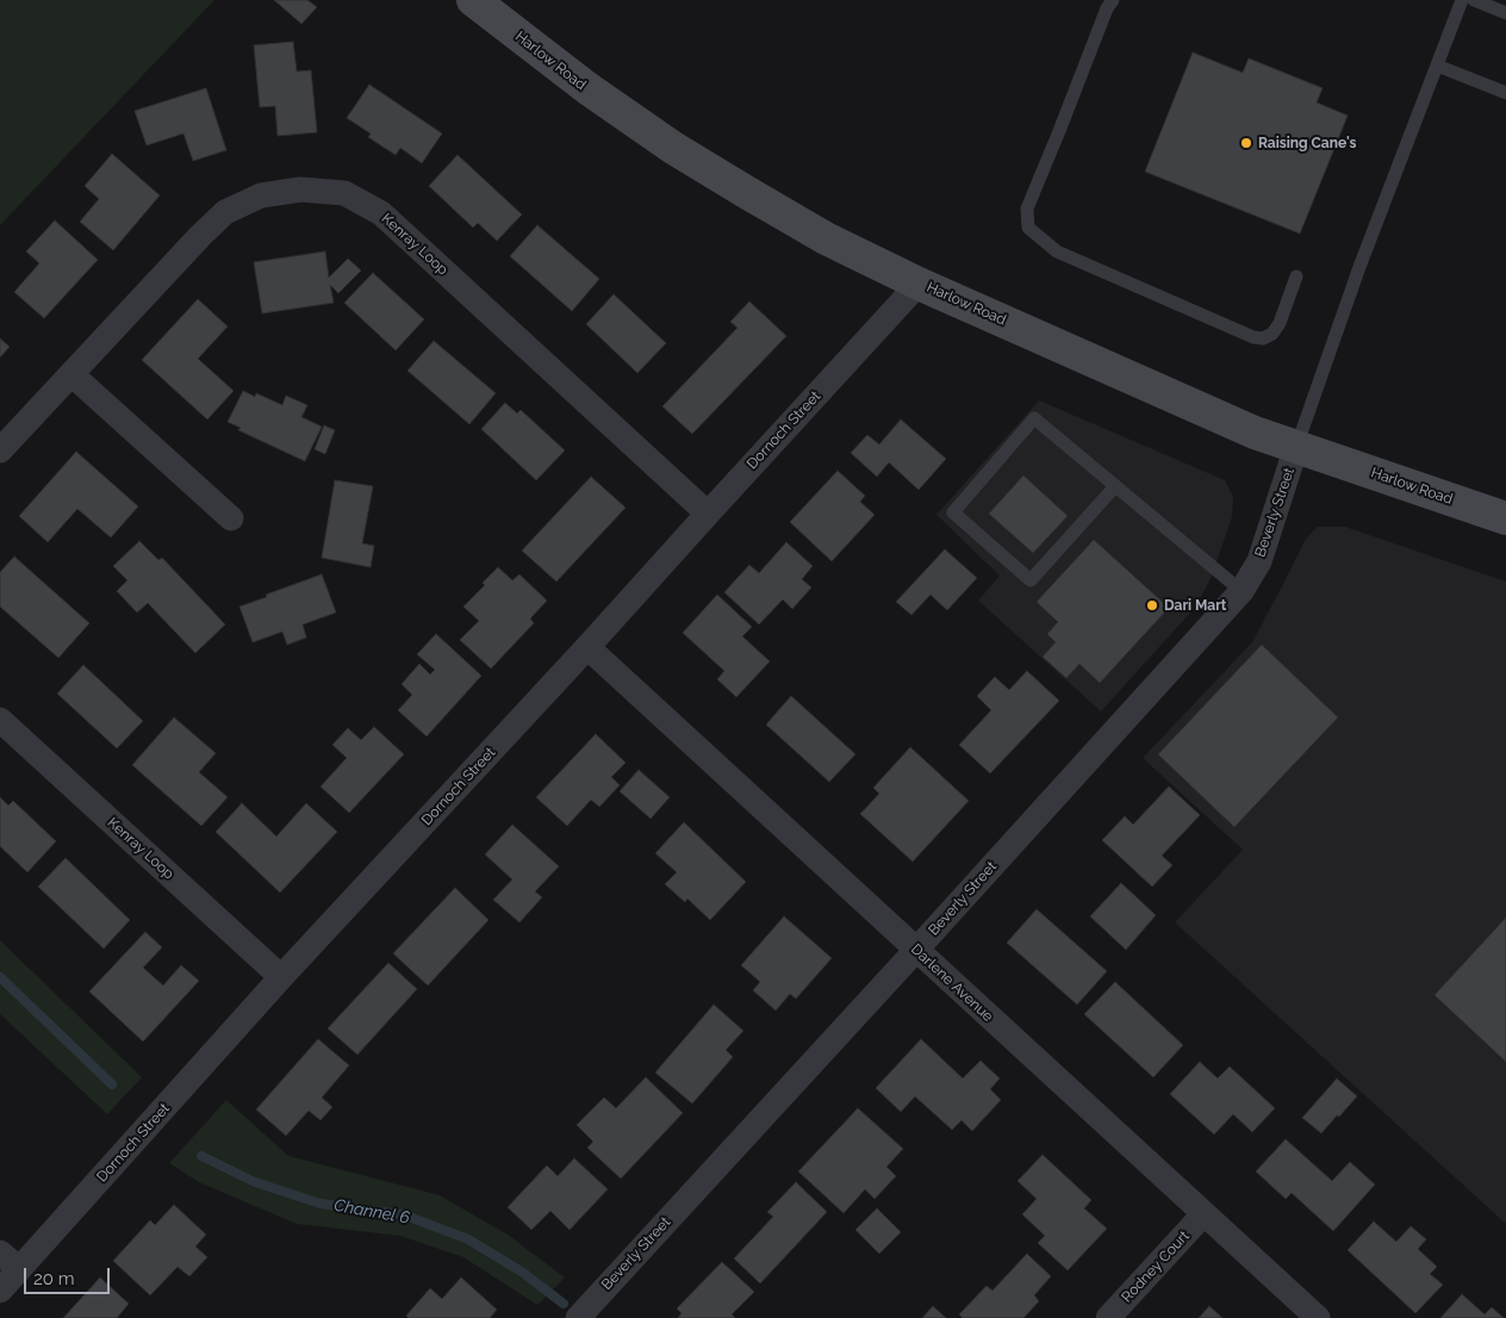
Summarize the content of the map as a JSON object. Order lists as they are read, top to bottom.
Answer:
{
  "streets": {
    "main road": ["Harlow Road"],
    "street": [
      "Kenray Loop",
      "Dornoch Street",
      "Beverly Street",
      "Darlene Avenue",
      "Rodney Court"
    ]
  },
  "crossings": [
    ["Harlow Road", "Dornoch Street"],
    ["Harlow Road", "Beverly Street"],
    ["Kenray Loop", "Dornoch Street"],
    ["Dornoch Street", "Darlene Avenue"],
    ["Beverly Street", "Darlene Avenue"],
    ["Darlene Avenue", "Rodney Court"]
  ],
  "water": ["Channel 6"],
  "places": ["Raising Cane's", "Dari Mart"],
  "scale_bar": "20 m"
}
